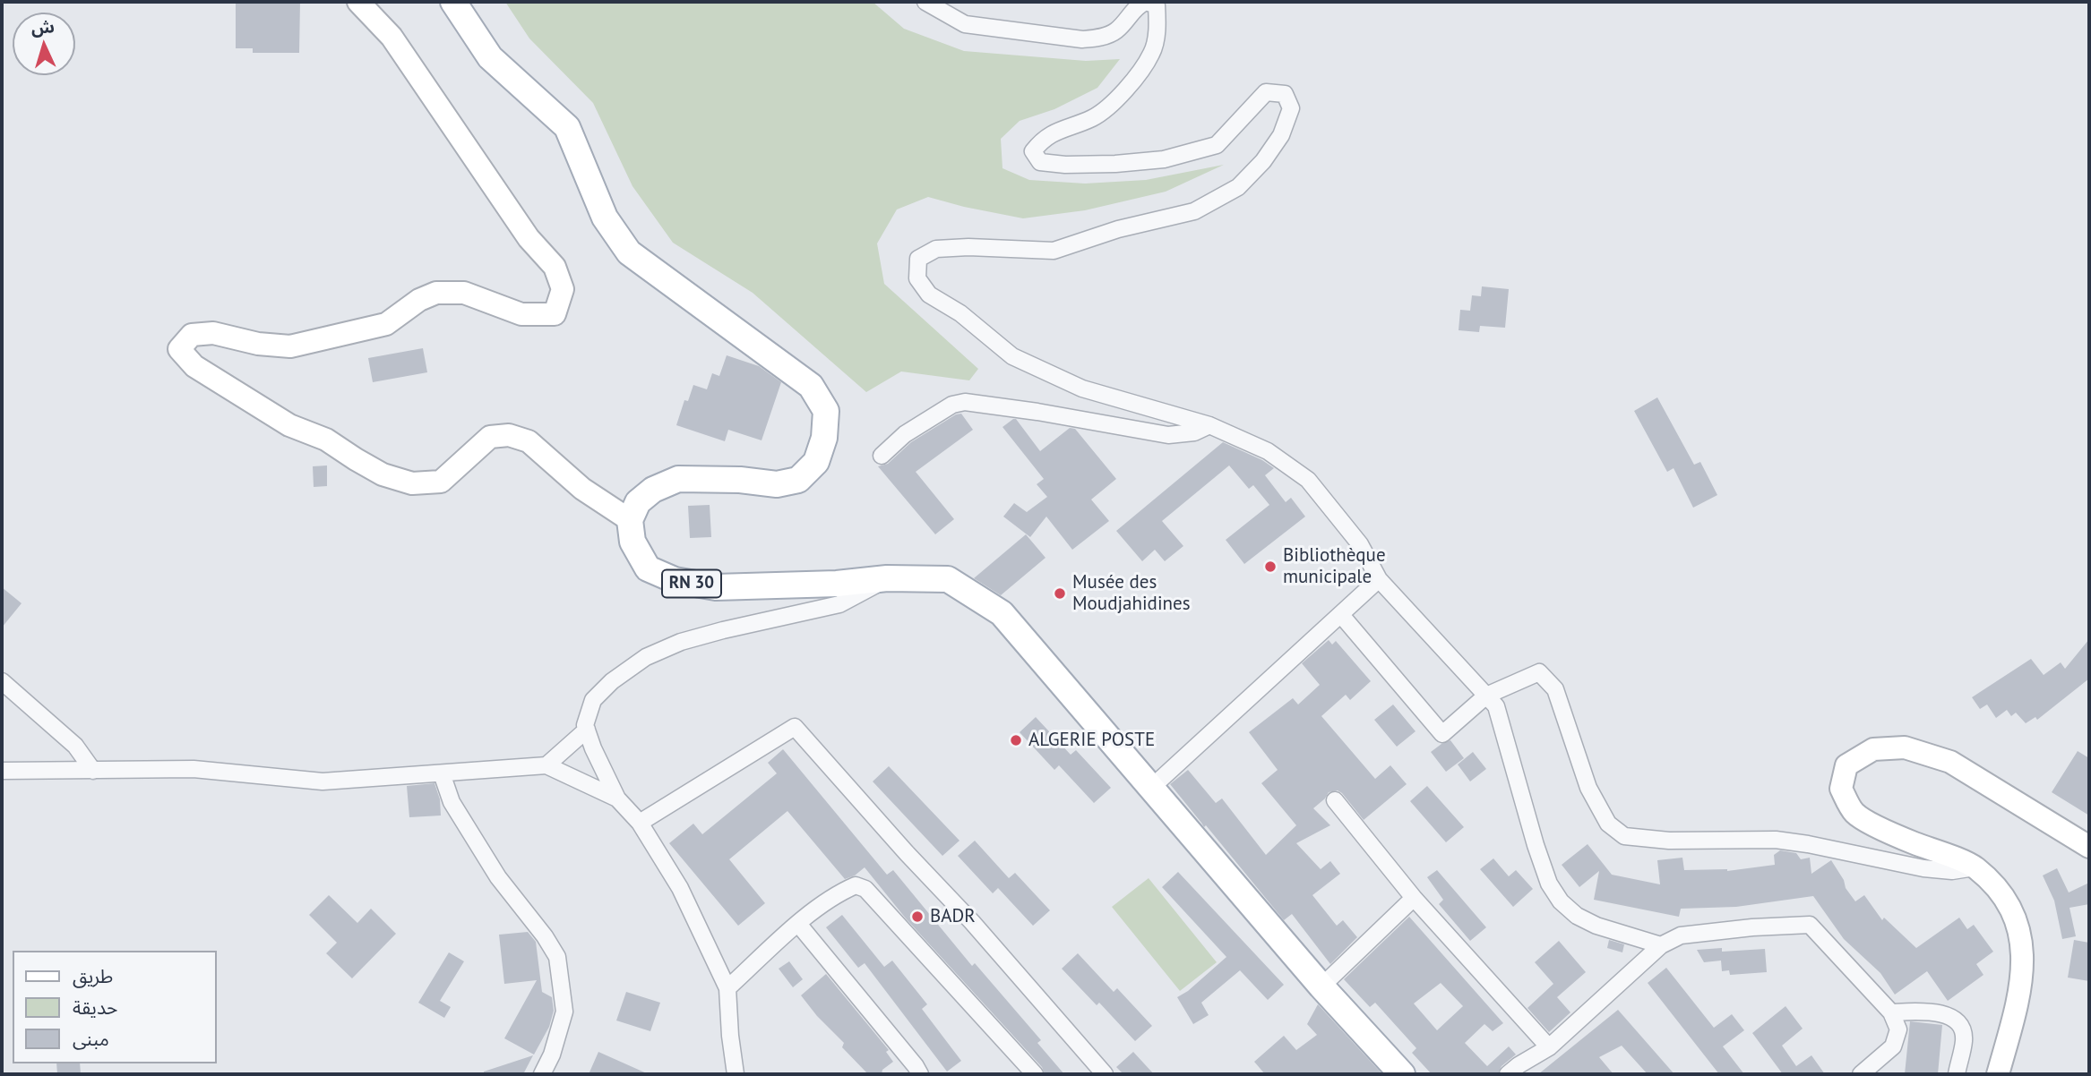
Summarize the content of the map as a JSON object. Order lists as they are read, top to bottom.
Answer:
{
  "streets": {
    "main road": ["RN 30"]
  },
  "places": [
    "Bibliothèque municipale",
    "Musée des Moudjahidines",
    "ALGERIE POSTE",
    "BADR"
  ],
  "legend": ["طريق", "حديقة", "مبنى"],
  "north": "top"
}
